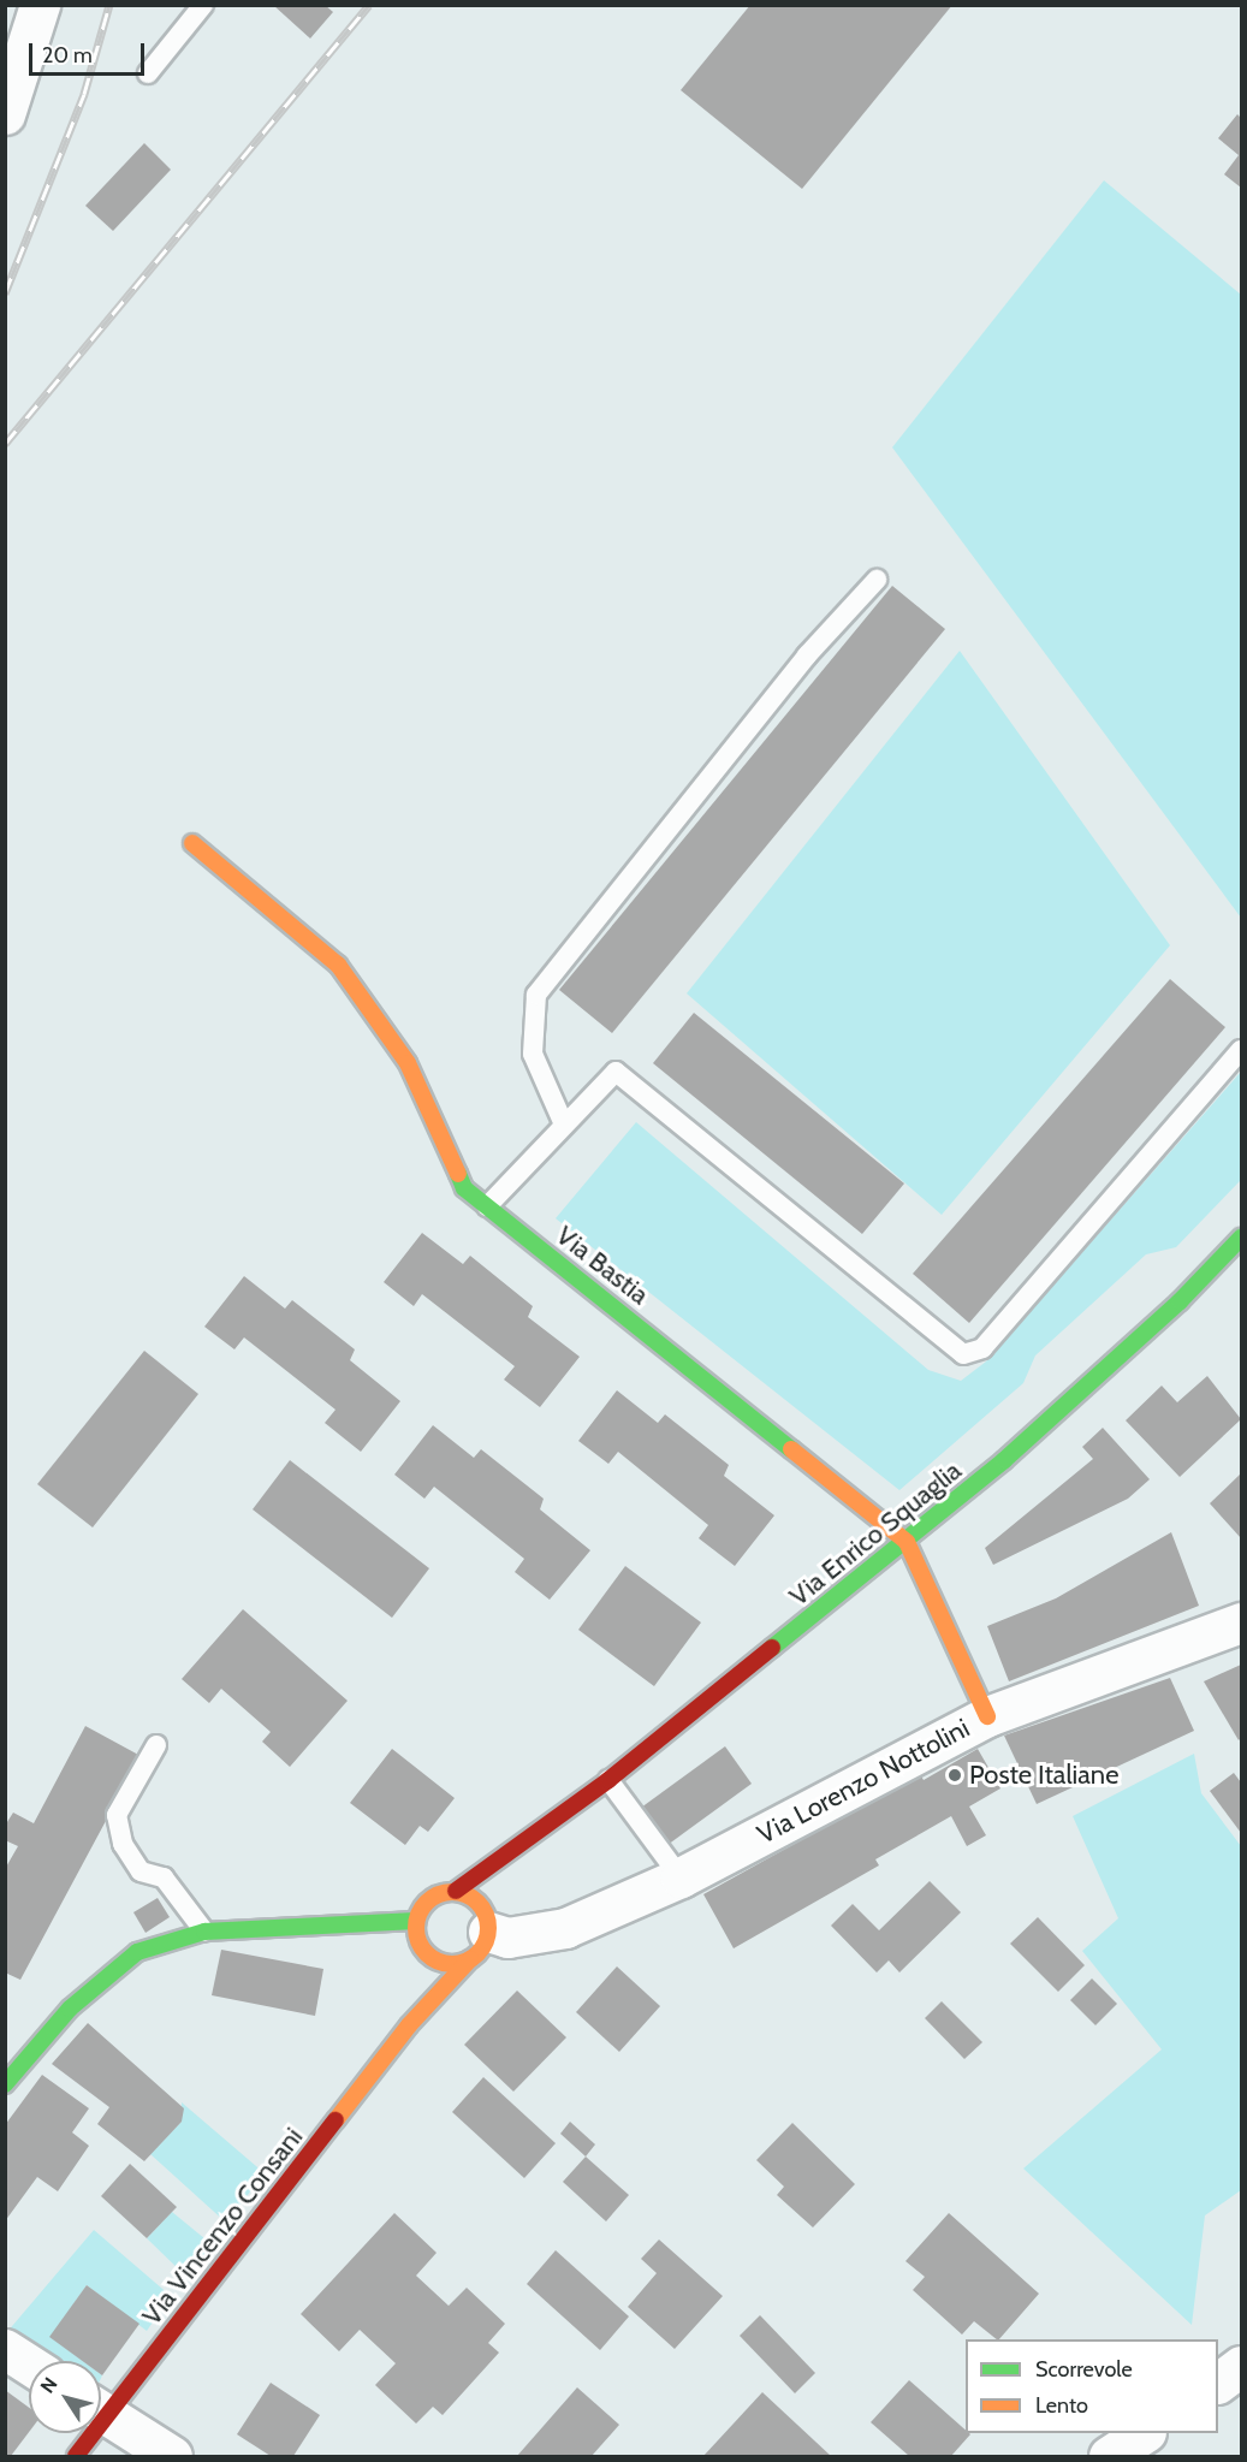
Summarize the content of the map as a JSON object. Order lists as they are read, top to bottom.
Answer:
{
  "streets": {
    "street": [
      "Via Bastia",
      "Via Enrico Squaglia",
      "Via Lorenzo Nottolini",
      "Via Vincenzo Consani"
    ]
  },
  "crossings": [
    ["Via Bastia", "Via Enrico Squaglia"],
    ["Via Bastia", "Via Lorenzo Nottolini"],
    ["Via Enrico Squaglia", "Via Lorenzo Nottolini"],
    ["Via Enrico Squaglia", "Via Vincenzo Consani"],
    ["Via Lorenzo Nottolini", "Via Vincenzo Consani"]
  ],
  "places": ["Poste Italiane"],
  "legend": ["Scorrevole", "Lento"],
  "scale_bar": "20 m",
  "north": "top left"
}
